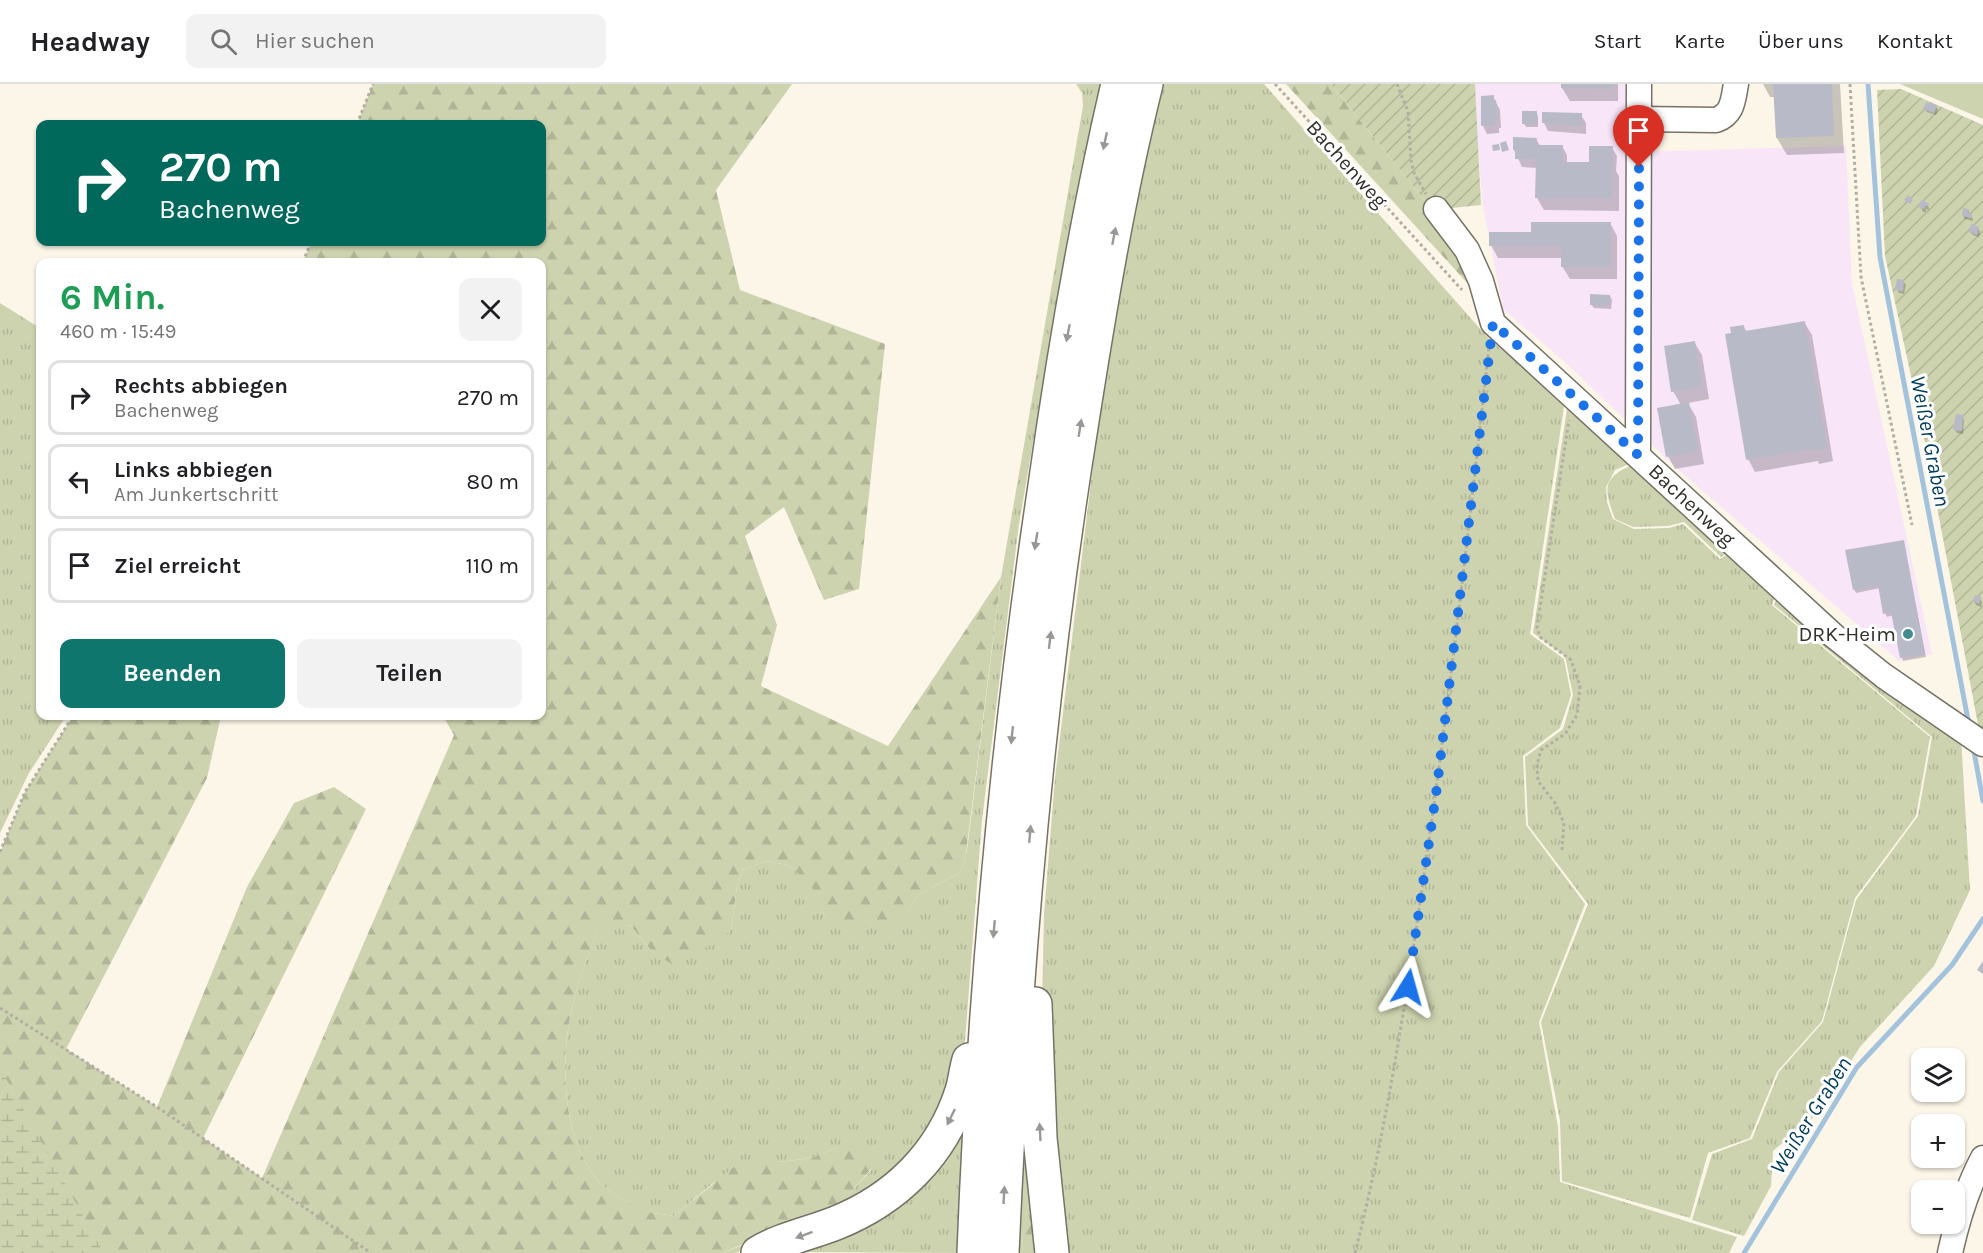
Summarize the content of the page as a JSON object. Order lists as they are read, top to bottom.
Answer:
{
  "streets": {
    "street": ["Bachenweg"]
  },
  "water": ["Weißer Graben"],
  "places": ["DRK-Heim"],
  "page": {
    "header": "Headway",
    "search": "Hier suchen",
    "nav": [
      "Start",
      "Karte",
      "Über uns",
      "Kontakt"
    ],
    "turn": ["270 m", "Bachenweg"],
    "heading": ["6 Min.", "460 m · 15:49"],
    "list": [
      {
        "name": "Rechts abbiegen",
        "note": "Bachenweg",
        "value": "270 m"
      },
      {
        "name": "Links abbiegen",
        "note": "Am Junkertschritt",
        "value": "80 m"
      },
      {
        "name": "Ziel erreicht",
        "value": "110 m"
      }
    ],
    "buttons": ["Beenden", "Teilen"],
    "map_buttons": ["+", "−"]
  }
}
